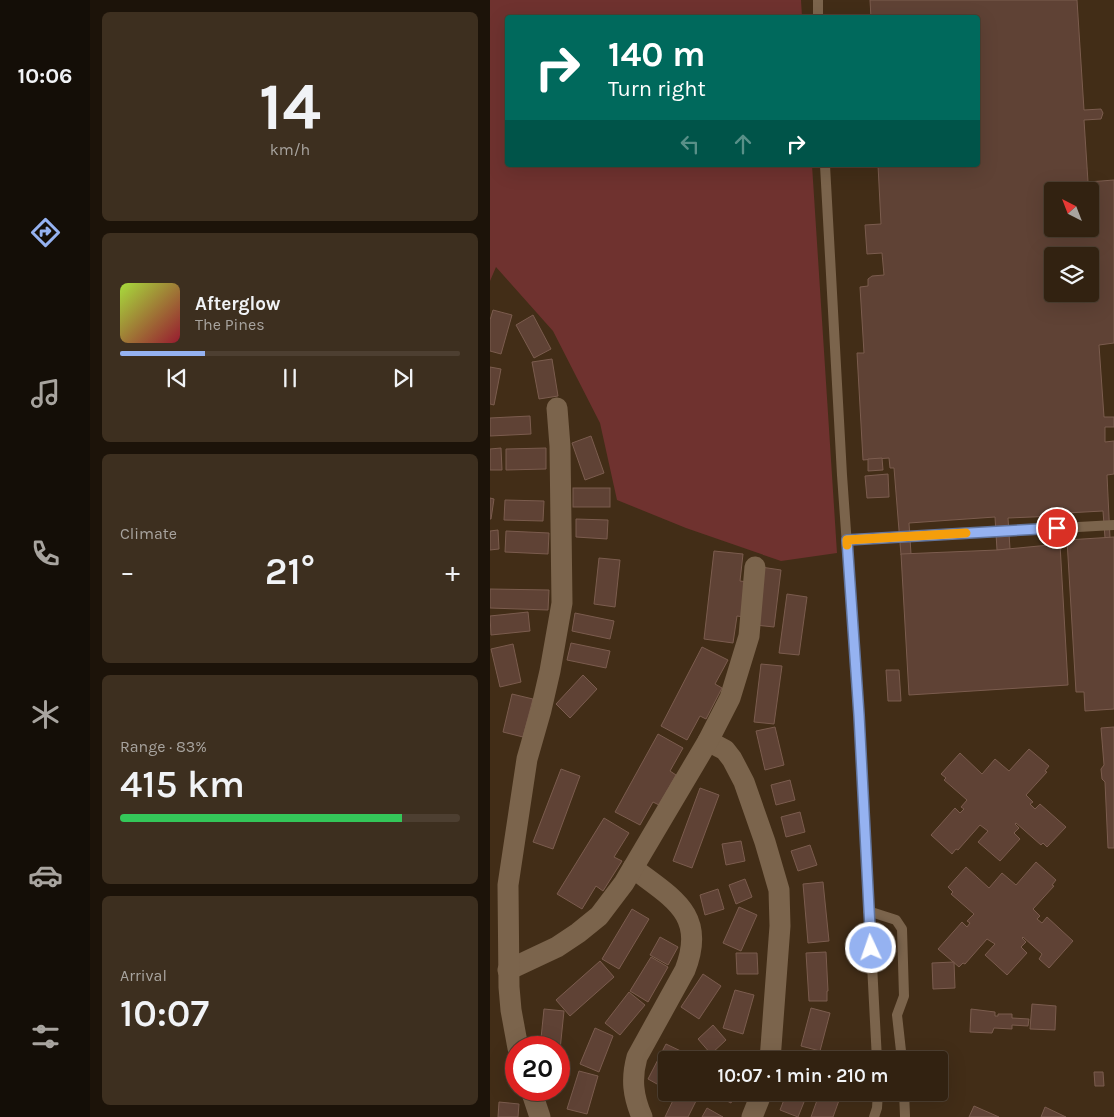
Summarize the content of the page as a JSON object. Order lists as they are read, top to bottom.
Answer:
{
  "north": "top left",
  "page": {
    "tabs": "10:06",
    "tile": [
      ["14", "km/h"],
      "Climate",
      ["Range · 83%", "415 km"],
      ["Arrival", "10:07"]
    ],
    "turn": ["140 m", "Turn right"],
    "song": ["Afterglow", "The Pines"],
    "heat": ["−", "21°", "+"],
    "limit": "20",
    "trip": "10:07 · 1 min · 210 m"
  }
}
